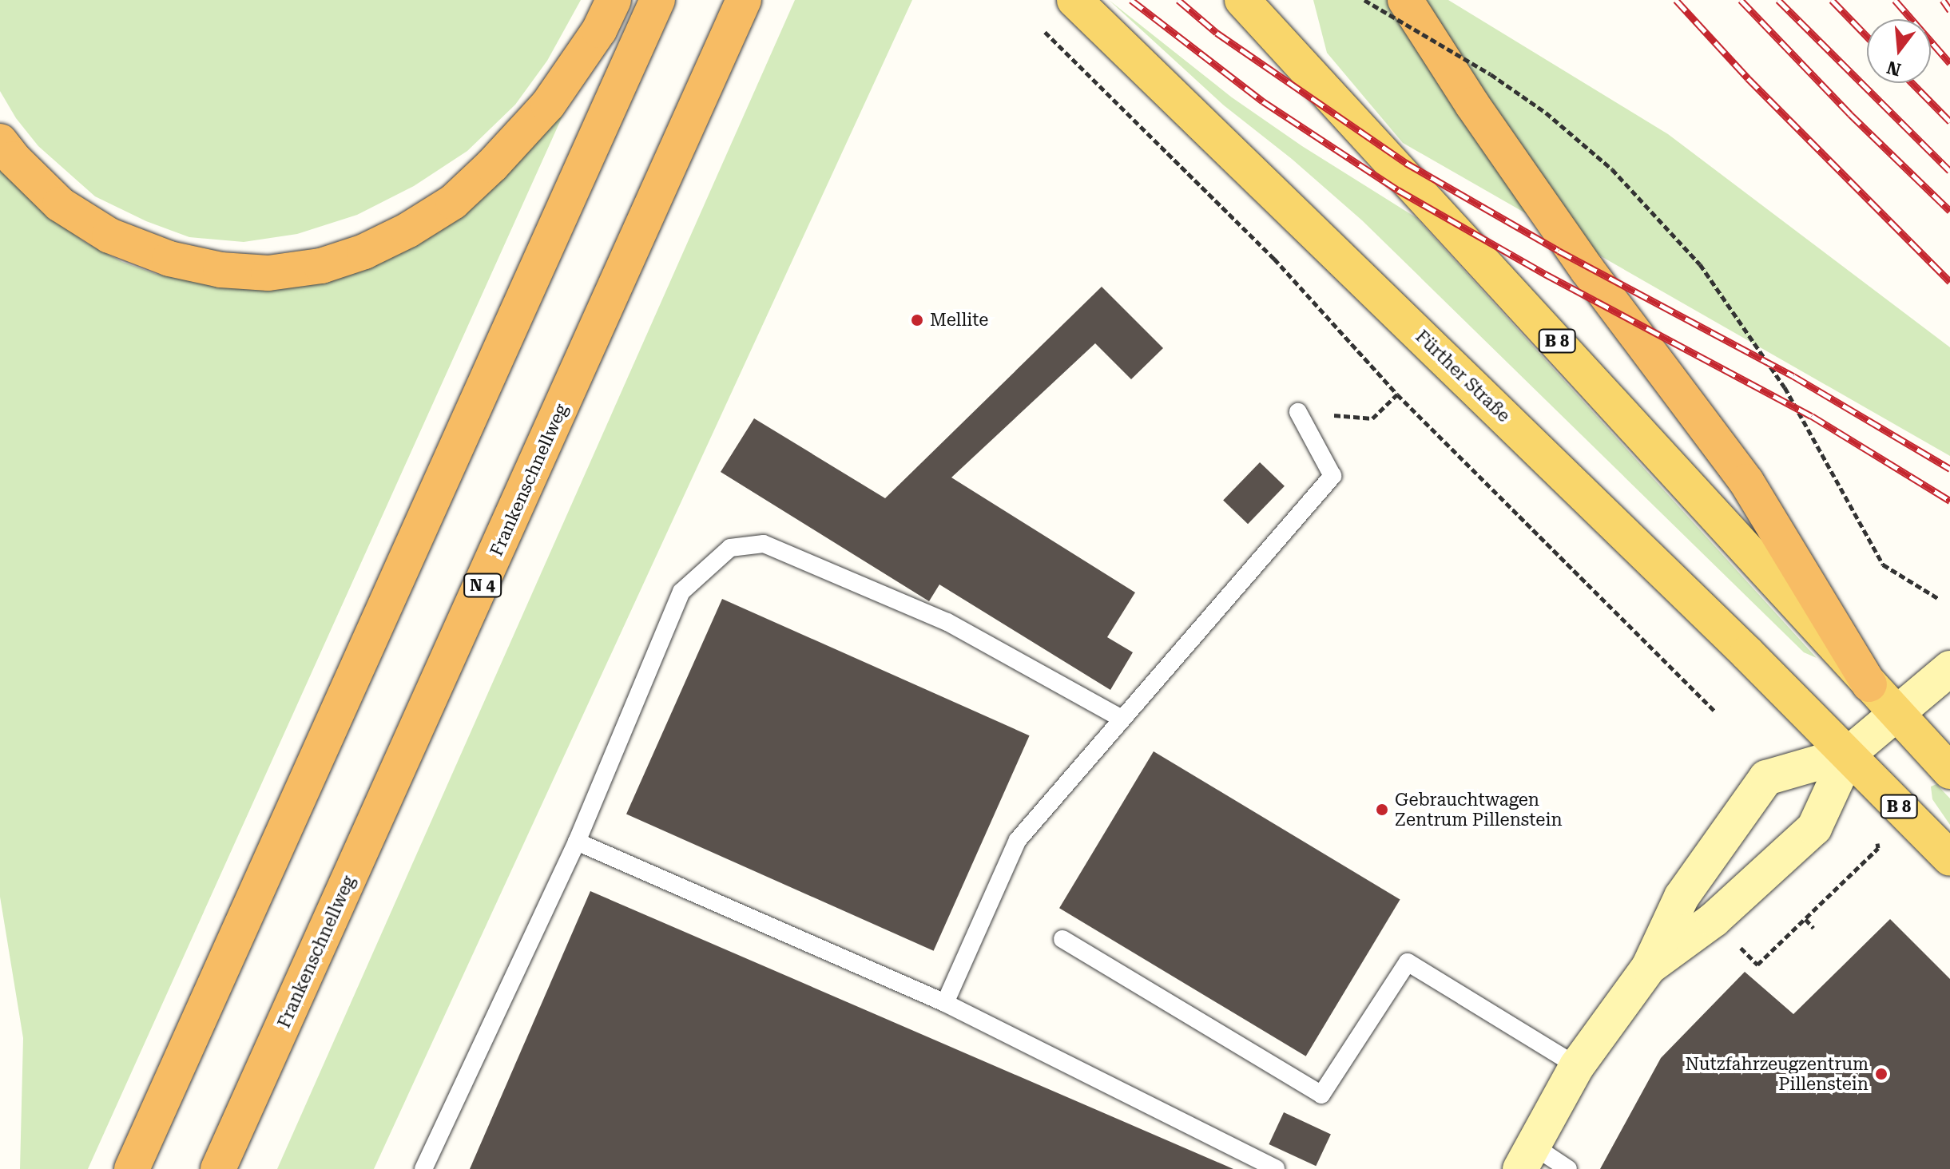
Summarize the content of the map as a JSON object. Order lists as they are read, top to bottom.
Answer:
{
  "streets": {
    "highway": ["Frankenschnellweg", "N 4"],
    "main road": ["B 8", "Fürther Straße"]
  },
  "crossings": [
    ["B 8", "Fürther Straße"]
  ],
  "places": ["Mellite", "Gebrauchtwagen Zentrum Pillenstein", "Nutzfahrzeugzentrum Pillenstein"],
  "north": "bottom"
}
